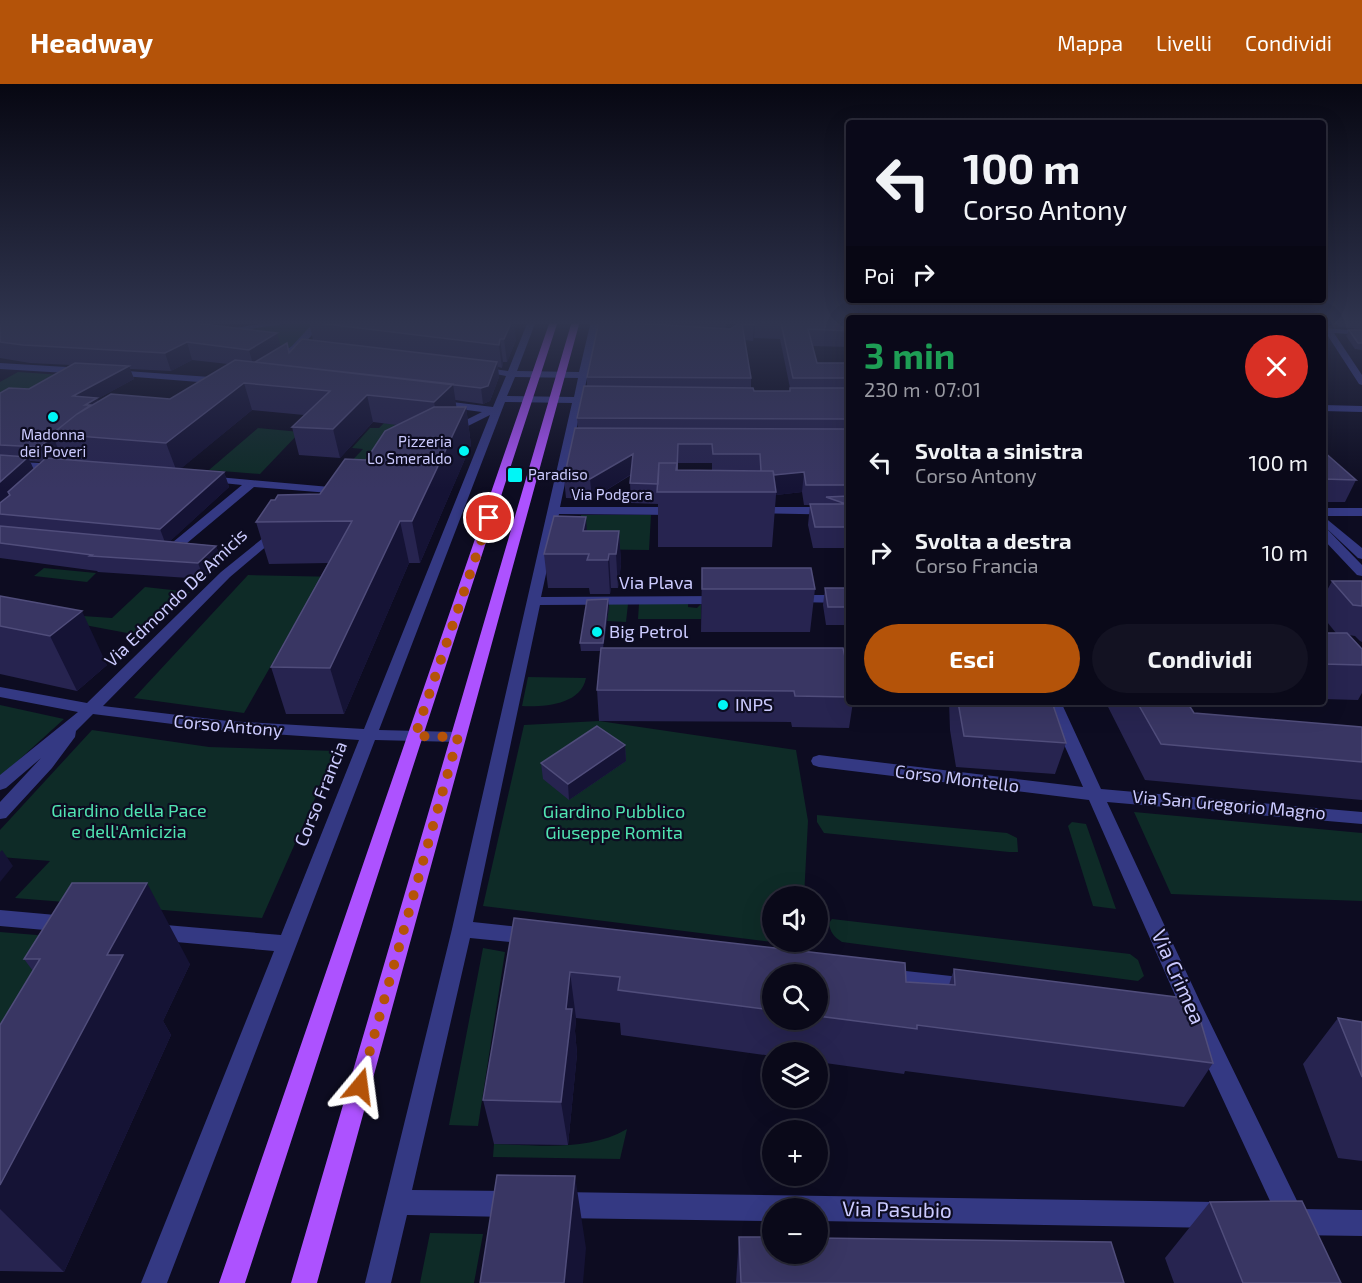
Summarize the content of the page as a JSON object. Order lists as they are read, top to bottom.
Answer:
{
  "streets": {
    "street": [
      "Via Podgora",
      "Via Plava",
      "Via Edmondo De Amicis",
      "Corso Antony",
      "Corso Montello",
      "Corso Francia",
      "Via San Gregorio Magno",
      "Via Crimea",
      "Via Pasubio"
    ]
  },
  "crossings": [
    ["Via Edmondo De Amicis", "Corso Antony"],
    ["Corso Antony", "Corso Francia"],
    ["Corso Montello", "Via San Gregorio Magno"],
    ["Corso Montello", "Via Crimea"],
    ["Via San Gregorio Magno", "Via Crimea"],
    ["Via Crimea", "Via Pasubio"]
  ],
  "parks": ["Giardino della Pace e dell'Amicizia", "Giardino Pubblico Giuseppe Romita"],
  "places": {
    "other": [
      "Madonna dei Poveri",
      "Pizzeria Lo Smeraldo",
      "Big Petrol",
      "INPS"
    ],
    "transit": ["Paradiso"]
  },
  "page": {
    "header": "Headway",
    "nav": ["Mappa", "Livelli", "Condividi"],
    "turn": ["100 m", "Corso Antony"],
    "then": "Poi",
    "heading": ["3 min", "230 m · 07:01"],
    "list": [
      {
        "name": "Svolta a sinistra",
        "note": "Corso Antony",
        "value": "100 m"
      },
      {
        "name": "Svolta a destra",
        "note": "Corso Francia",
        "value": "10 m"
      }
    ],
    "buttons": ["Esci", "Condividi"],
    "map_buttons": ["+", "−"]
  }
}
